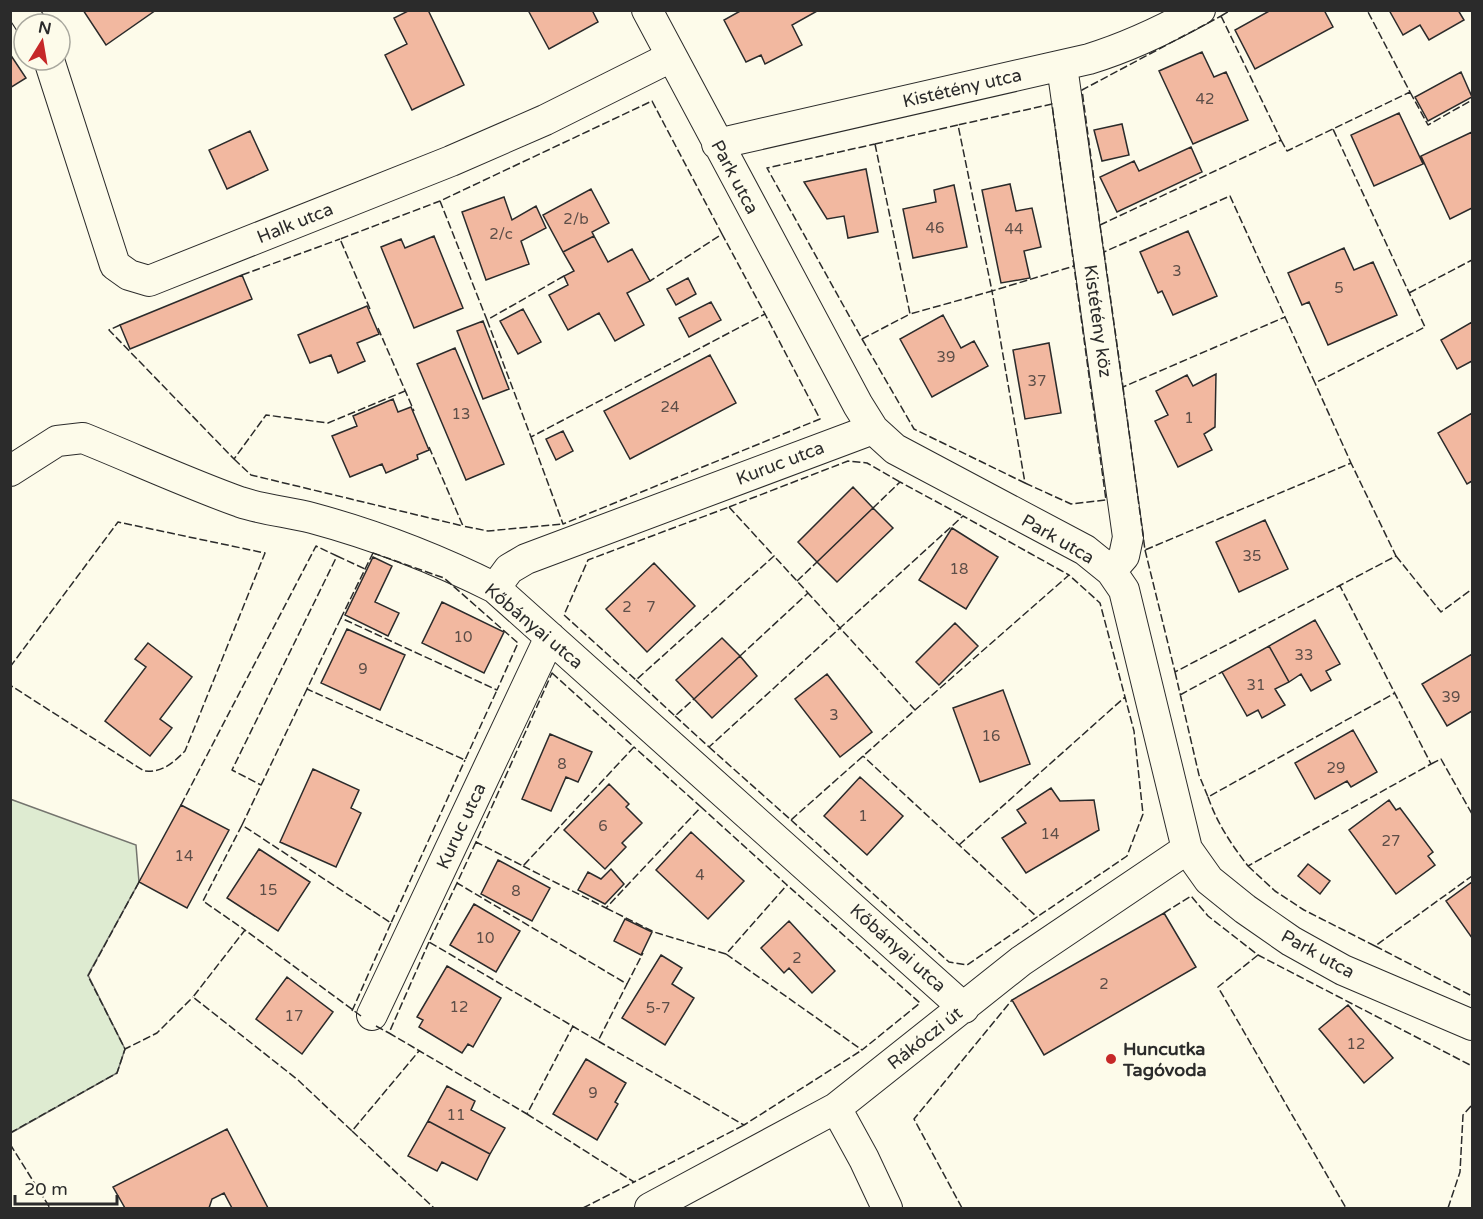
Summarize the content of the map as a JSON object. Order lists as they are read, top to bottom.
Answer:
{
  "streets": {
    "street": [
      "Kistétény utca",
      "Park utca",
      "Halk utca",
      "Kistétény köz",
      "Kuruc utca",
      "Kőbányai utca",
      "Rákóczi út"
    ]
  },
  "crossings": [
    ["Kistétény utca", "Park utca"],
    ["Kistétény utca", "Kistétény köz"],
    ["Park utca", "Halk utca"],
    ["Park utca", "Kistétény köz"],
    ["Park utca", "Kuruc utca"],
    ["Park utca", "Rákóczi út"],
    ["Kuruc utca", "Kőbányai utca"],
    ["Kőbányai utca", "Rákóczi út"]
  ],
  "places": ["Huncutka Tagóvoda"],
  "house_numbers": [
    "42",
    "2/b",
    "46",
    "44",
    "2/c",
    "3",
    "5",
    "39",
    "37",
    "24",
    "13",
    "1",
    "35",
    "18",
    "2",
    "7",
    "10",
    "33",
    "9",
    "31",
    "39",
    "3",
    "16",
    "8",
    "29",
    "1",
    "6",
    "14",
    "27",
    "14",
    "4",
    "15",
    "8",
    "10",
    "2",
    "2",
    "12",
    "5-7",
    "17",
    "12",
    "9",
    "11"
  ],
  "scale_bar": "20 m",
  "north": "top"
}
